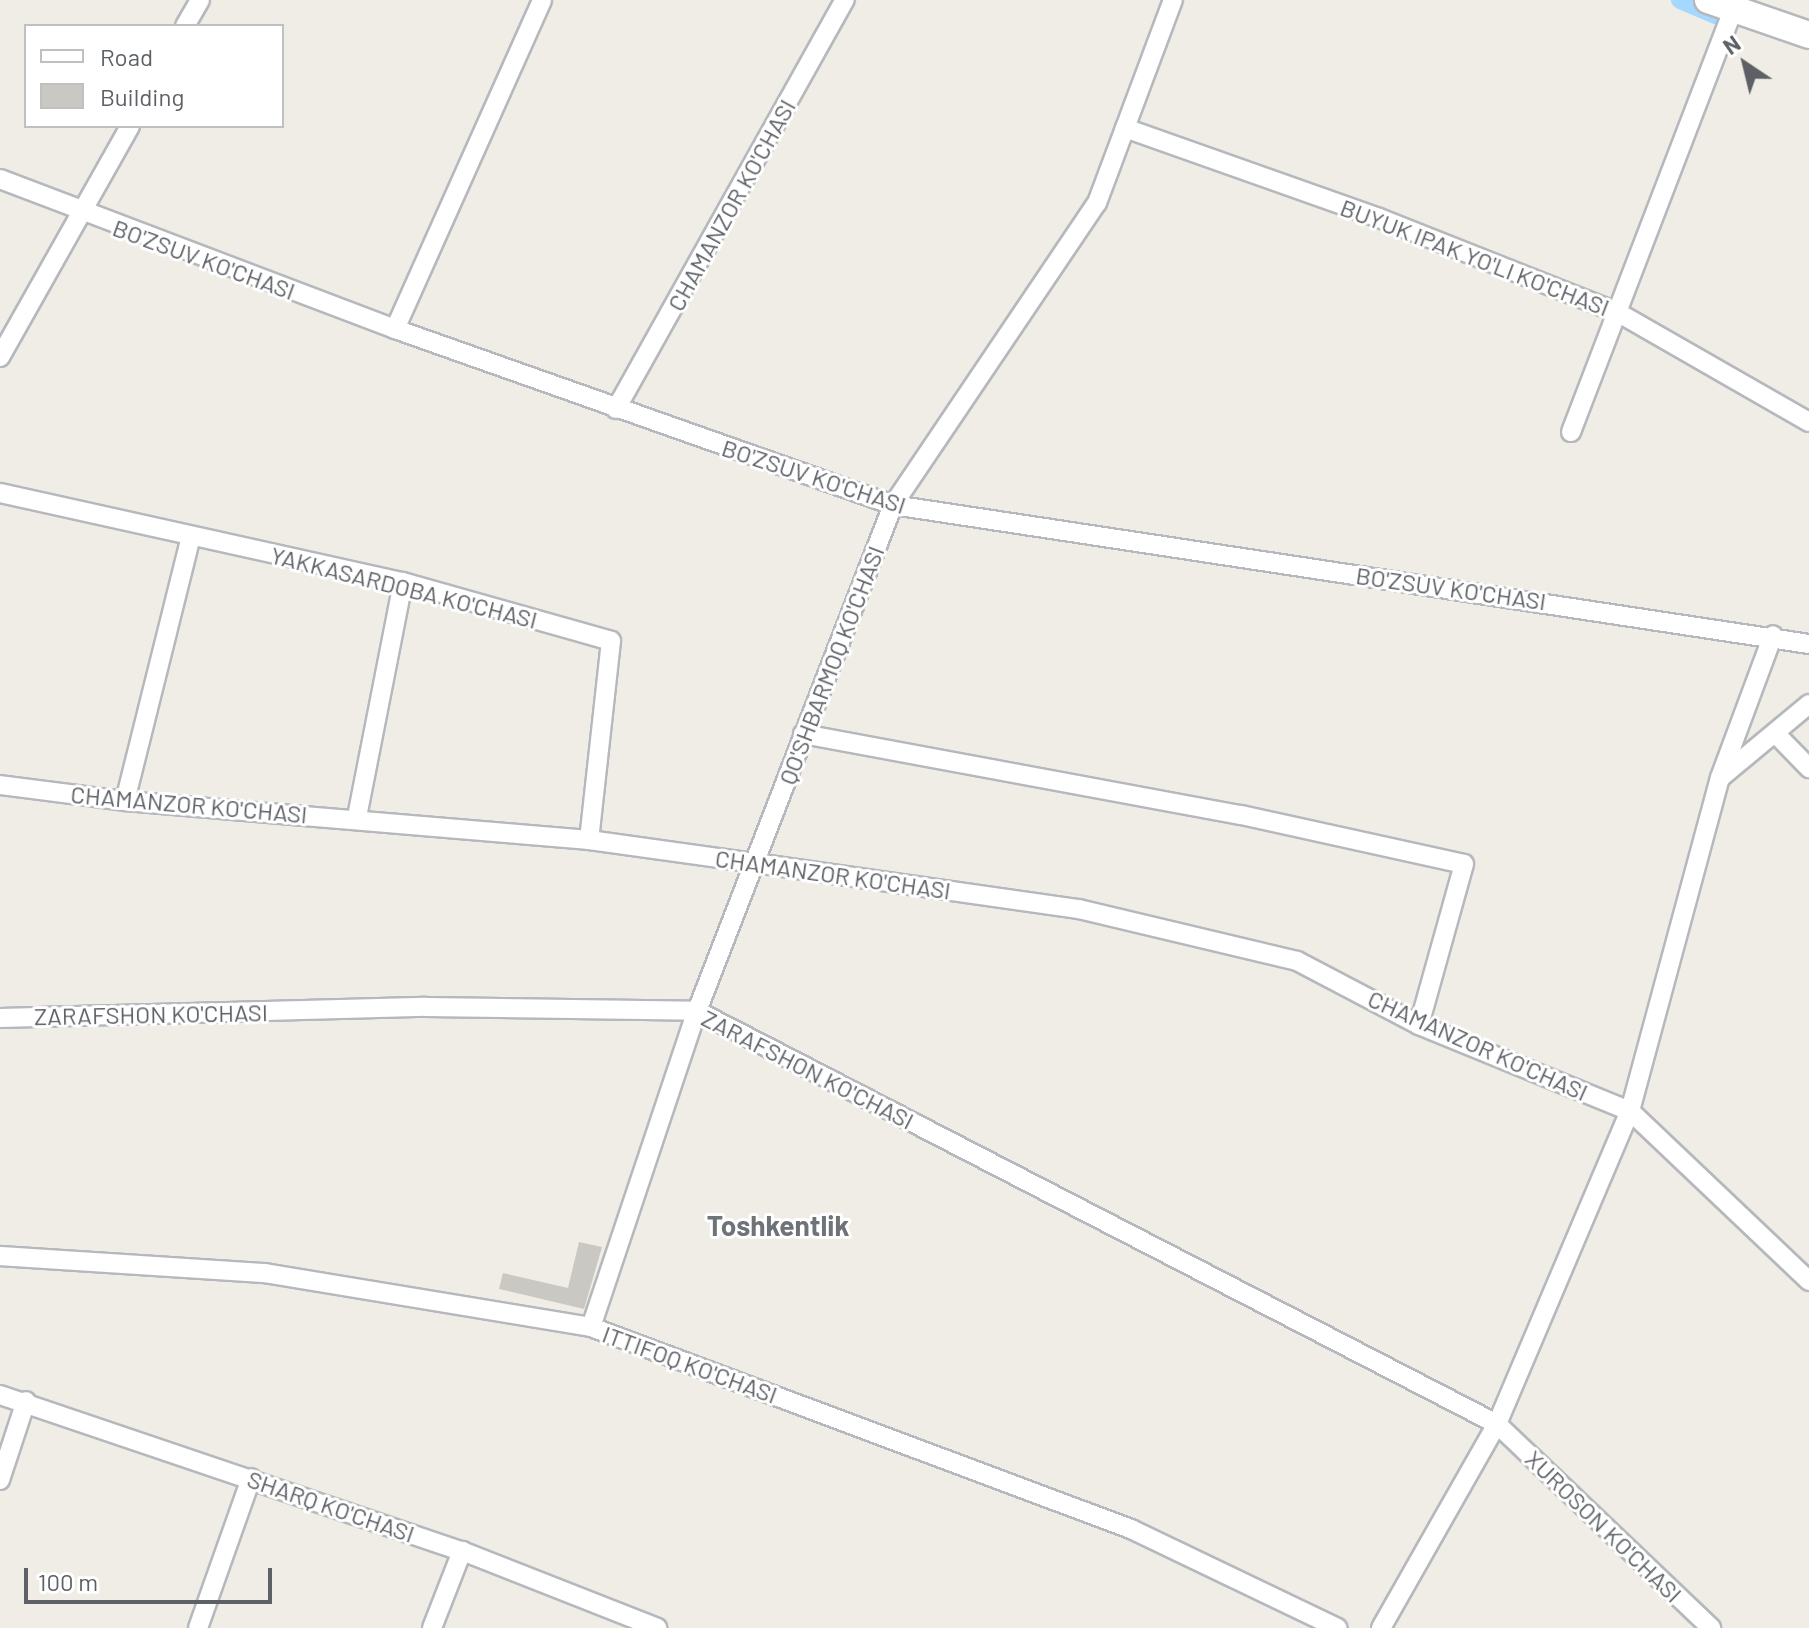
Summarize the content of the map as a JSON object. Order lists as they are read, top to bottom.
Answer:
{
  "streets": {
    "street": [
      "CHAMANZOR KO'CHASI",
      "BUYUK IPAK YO'LI KO'CHASI",
      "BO'ZSUV KO'CHASI",
      "YAKKASARDOBA KO'CHASI",
      "QO'SHBARMOQ KO'CHASI",
      "ZARAFSHON KO'CHASI",
      "ITTIFOQ KO'CHASI",
      "SHARQ KO'CHASI",
      "XUROSON KO'CHASI"
    ]
  },
  "crossings": [
    ["CHAMANZOR KO'CHASI", "BO'ZSUV KO'CHASI"],
    ["CHAMANZOR KO'CHASI", "YAKKASARDOBA KO'CHASI"],
    ["CHAMANZOR KO'CHASI", "QO'SHBARMOQ KO'CHASI"],
    ["BUYUK IPAK YO'LI KO'CHASI", "QO'SHBARMOQ KO'CHASI"],
    ["BO'ZSUV KO'CHASI", "QO'SHBARMOQ KO'CHASI"],
    ["QO'SHBARMOQ KO'CHASI", "ZARAFSHON KO'CHASI"],
    ["QO'SHBARMOQ KO'CHASI", "ITTIFOQ KO'CHASI"],
    ["ZARAFSHON KO'CHASI", "XUROSON KO'CHASI"]
  ],
  "districts": ["Toshkentlik"],
  "legend": ["Road", "Building"],
  "scale_bar": "100 m",
  "north": "top left"
}
